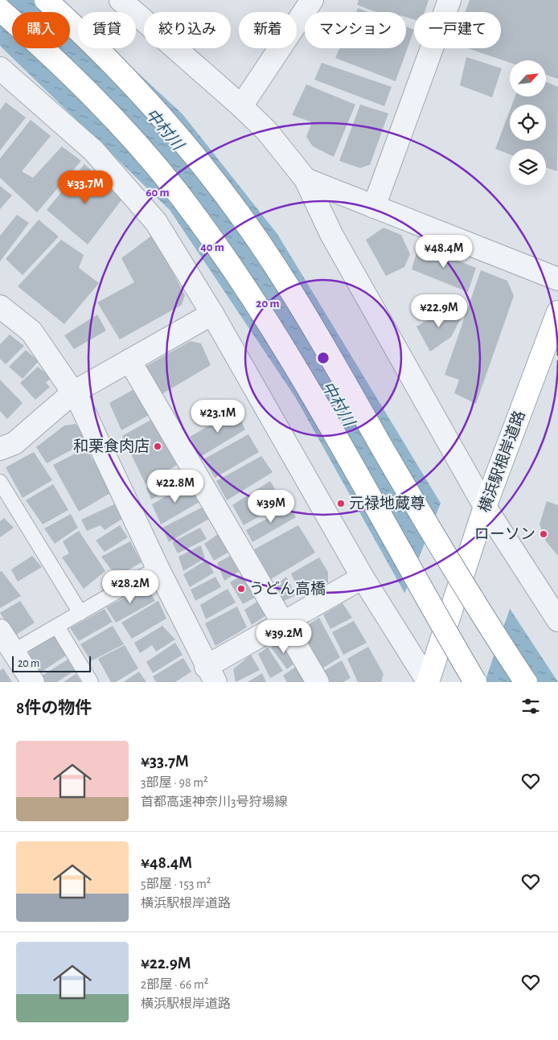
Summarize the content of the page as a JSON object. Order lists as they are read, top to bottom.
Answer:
{
  "streets": {
    "main road": ["横浜駅根岸道路"]
  },
  "water": ["中村川"],
  "places": [
    "和栗食肉店",
    "元禄地蔵尊",
    "ローソン",
    "うどん高橋"
  ],
  "scale_bar": "20 m",
  "north": "top right",
  "page": {
    "chip": [
      "購入",
      "賃貸",
      "絞り込み",
      "新着",
      "マンション",
      "一戸建て"
    ],
    "price": [
      "¥33.7M",
      "¥48.4M",
      "¥22.9M",
      "¥23.1M",
      "¥22.8M",
      "¥39M",
      "¥28.2M",
      "¥39.2M"
    ],
    "scale": "20 m",
    "heading": "8件の物件",
    "list": [
      {
        "name": "¥33.7M",
        "note": "3部屋 · 98 m² · 首都高速神奈川3号狩場線"
      },
      {
        "name": "¥48.4M",
        "note": "5部屋 · 153 m² · 横浜駅根岸道路"
      },
      {
        "name": "¥22.9M",
        "note": "2部屋 · 66 m² · 横浜駅根岸道路"
      }
    ]
  },
  "rings": ["60 m", "40 m", "20 m"]
}
